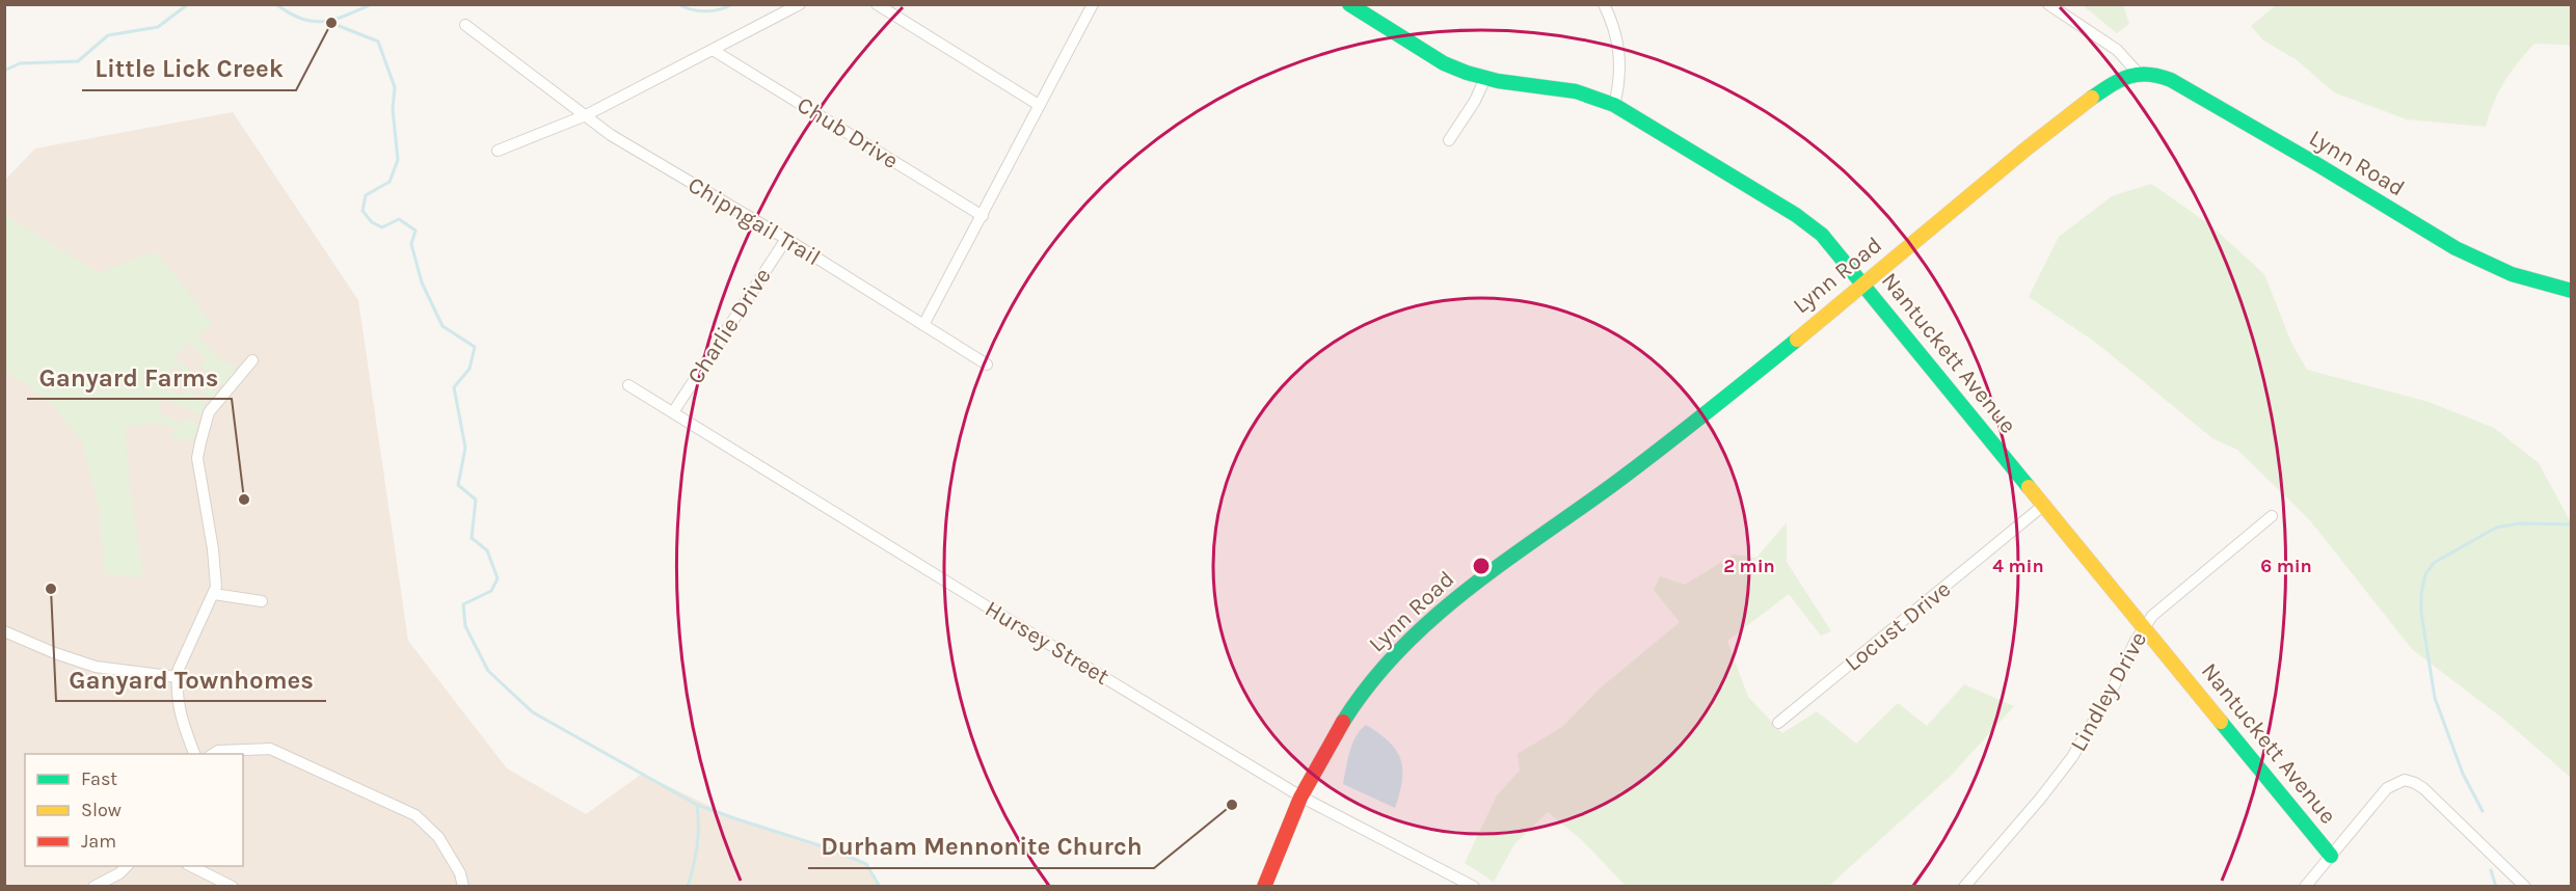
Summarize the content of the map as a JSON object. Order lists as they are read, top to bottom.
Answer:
{
  "streets": {
    "street": [
      "Chub Drive",
      "Lynn Road",
      "Chipngail Trail",
      "Charlie Drive",
      "Nantuckett Avenue",
      "Locust Drive",
      "Hursey Street",
      "Lindley Drive"
    ]
  },
  "crossings": [
    ["Lynn Road", "Nantuckett Avenue"],
    ["Lynn Road", "Hursey Street"],
    ["Chipngail Trail", "Charlie Drive"],
    ["Charlie Drive", "Hursey Street"],
    ["Nantuckett Avenue", "Locust Drive"],
    ["Nantuckett Avenue", "Lindley Drive"]
  ],
  "places": [
    "Little Lick Creek",
    "Ganyard Farms",
    "Ganyard Townhomes",
    "Durham Mennonite Church"
  ],
  "legend": ["Fast", "Slow", "Jam"],
  "rings": ["2 min", "4 min", "6 min"]
}
